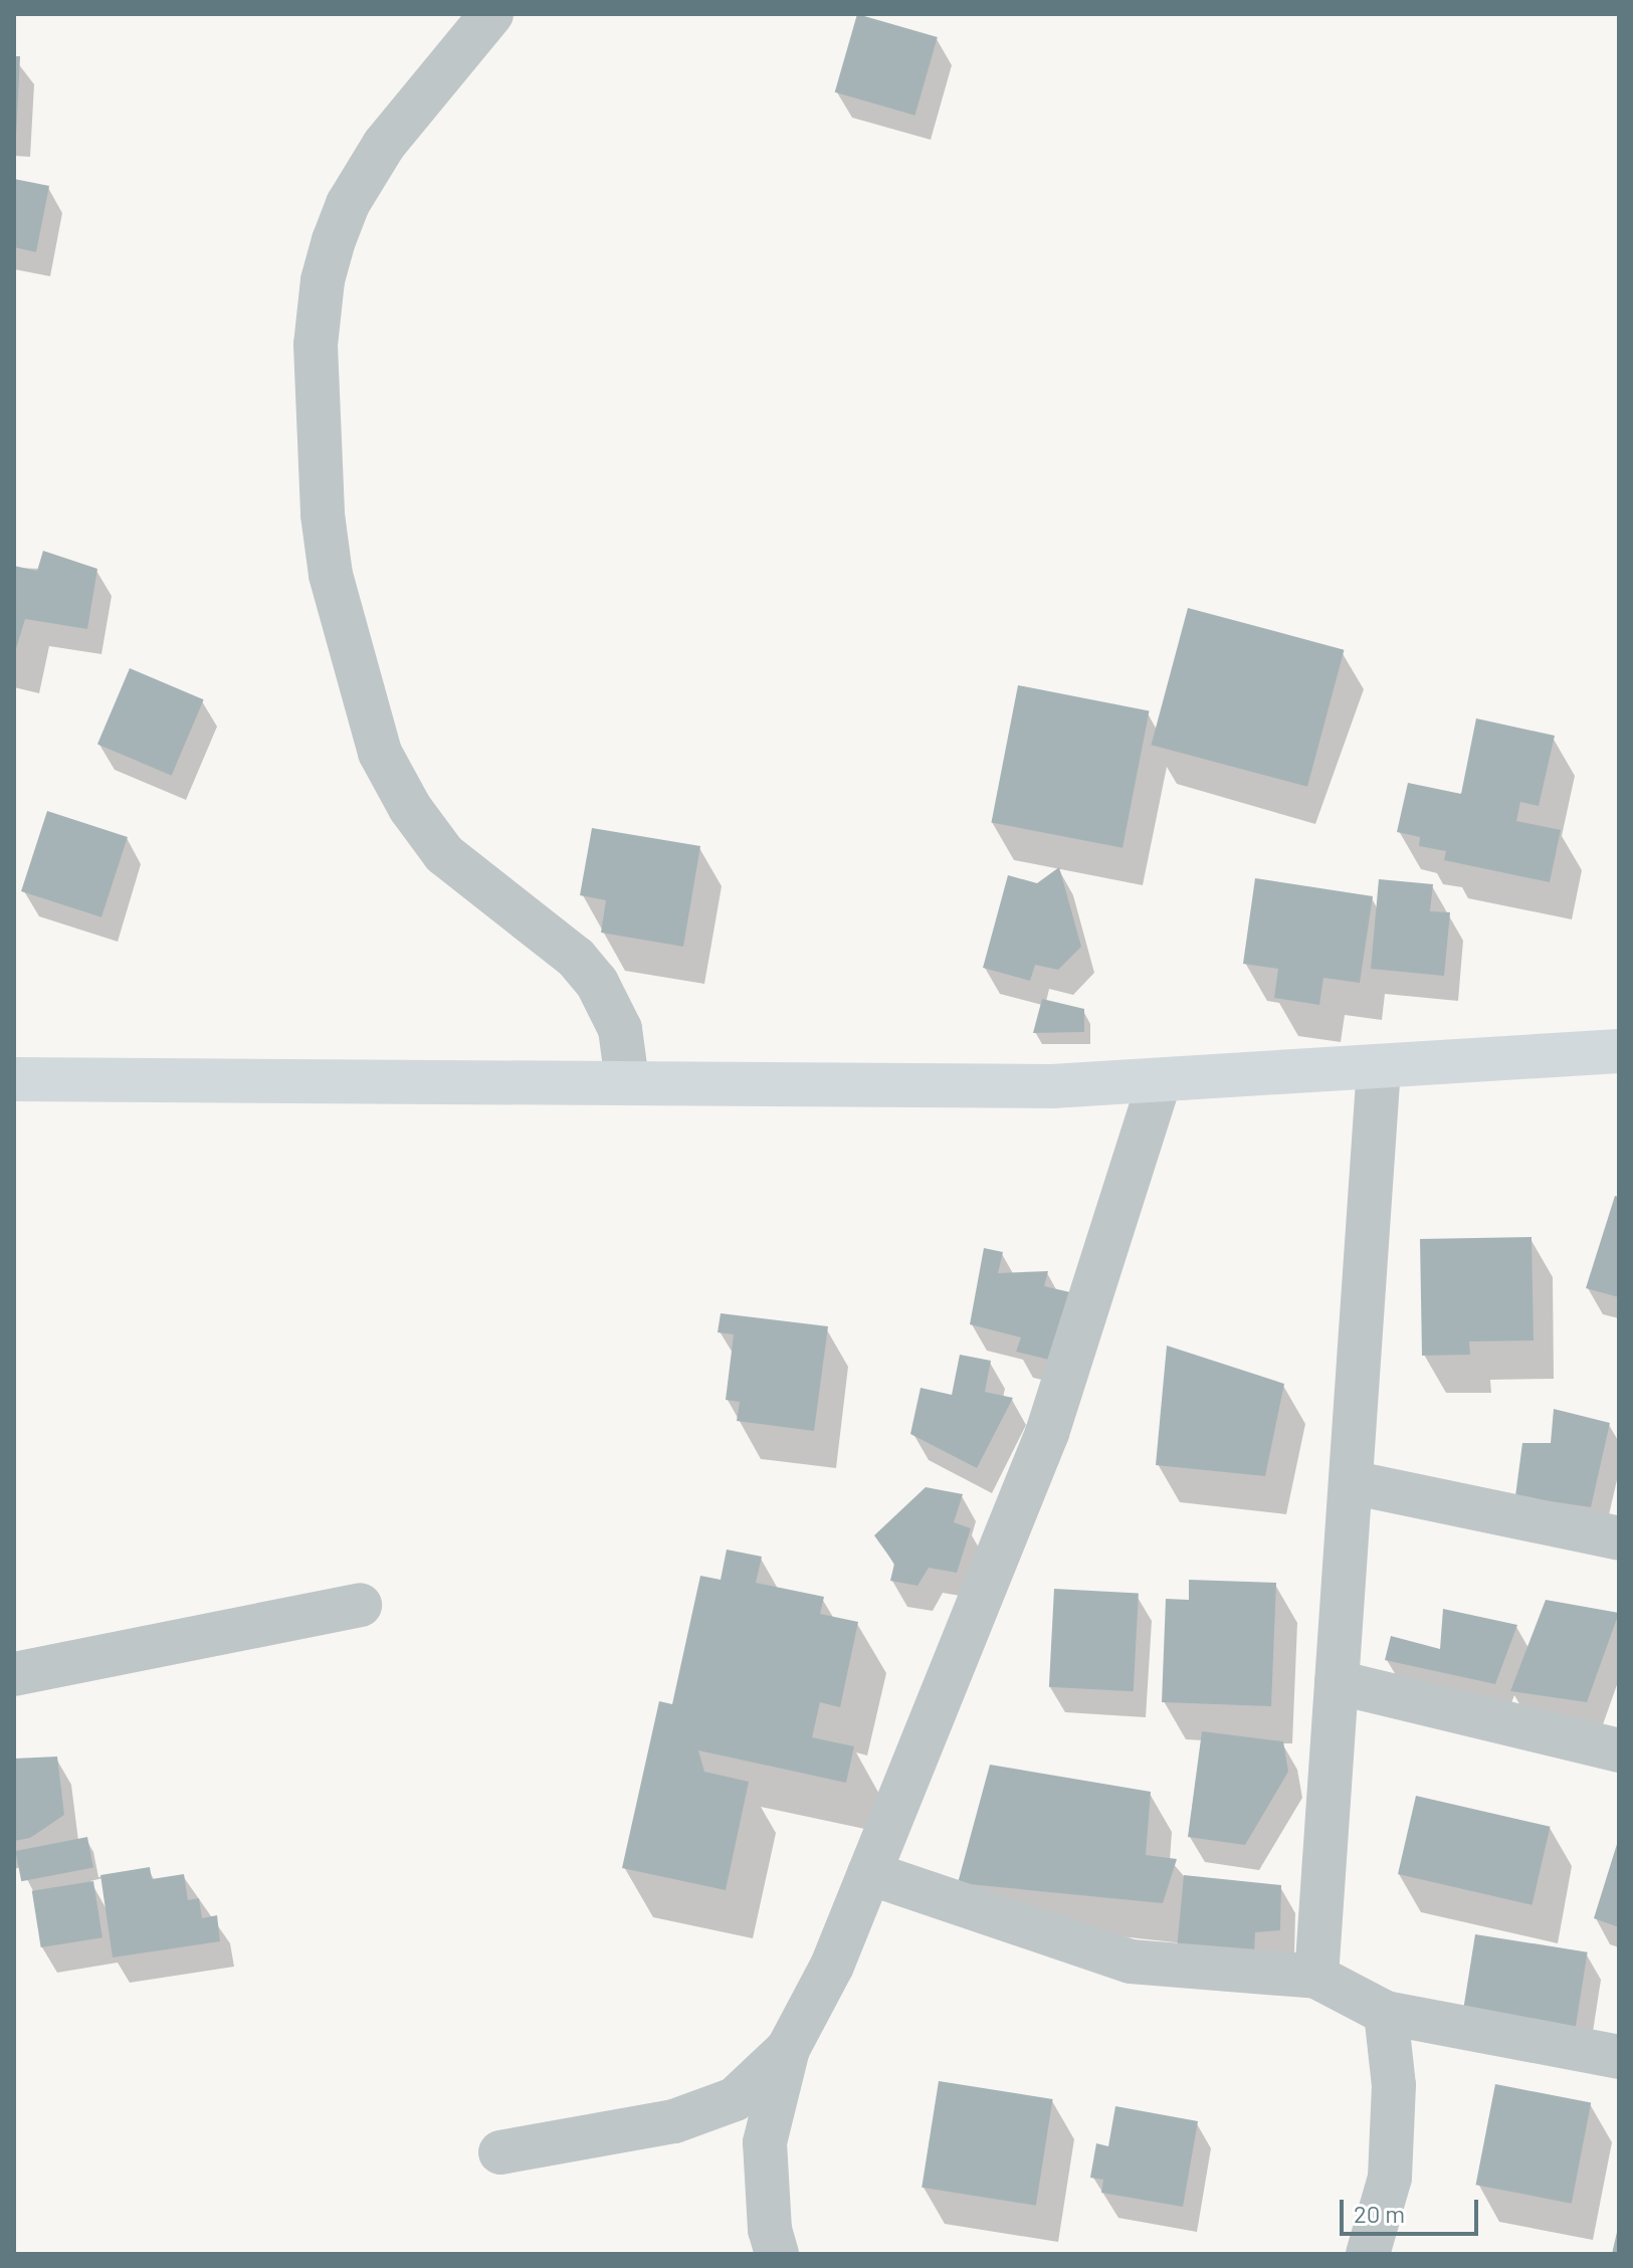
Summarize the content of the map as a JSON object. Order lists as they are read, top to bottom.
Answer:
{
  "scale_bar": "20 m"
}
